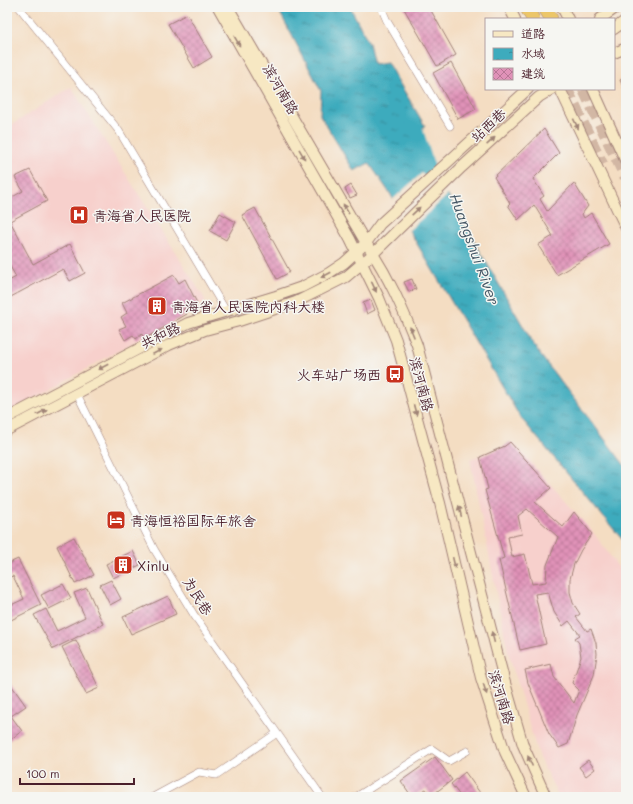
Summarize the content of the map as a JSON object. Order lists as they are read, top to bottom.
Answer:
{
  "streets": {
    "main road": ["滨河南路", "站西巷", "共和路"],
    "street": ["为民巷"]
  },
  "crossings": [
    ["滨河南路", "共和路"],
    ["站西巷", "共和路"],
    ["共和路", "为民巷"]
  ],
  "water": ["Huangshui River"],
  "places": {
    "hospital": ["青海省人民医院"],
    "building": ["青海省人民医院内科大楼", "Xinlu"],
    "bus stop": ["火车站广场西"],
    "hotel": ["青海恒裕国际年旅舍"]
  },
  "legend": ["道路", "水域", "建筑"],
  "scale_bar": "100 m"
}
